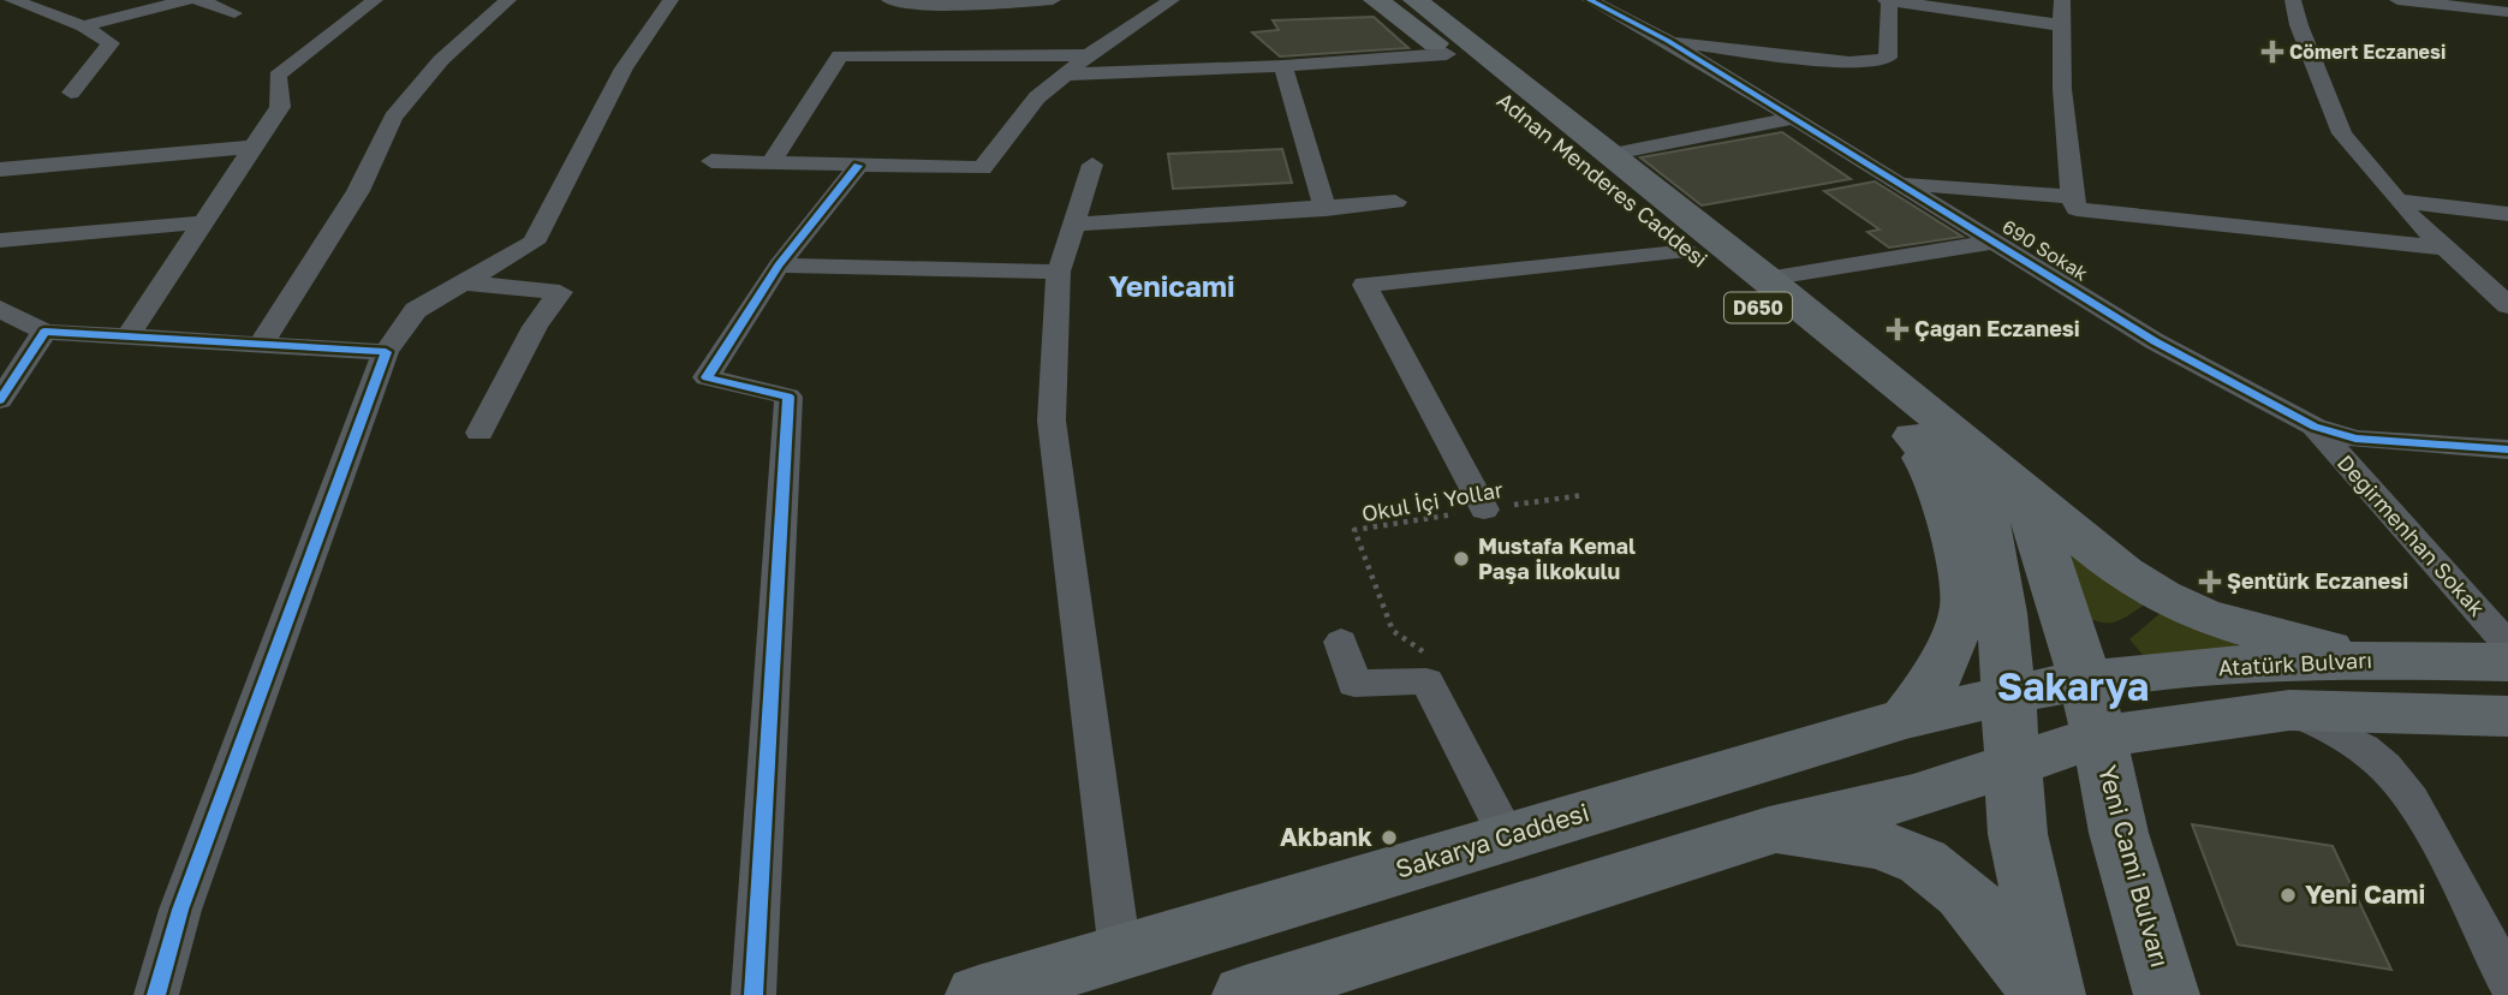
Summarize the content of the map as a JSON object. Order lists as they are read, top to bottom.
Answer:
{
  "streets": {
    "main road": [
      "Adnan Menderes Caddesi",
      "D650",
      "Atatürk Bulvarı",
      "Sakarya Caddesi",
      "Yeni Cami Bulvarı"
    ],
    "street": ["690 Sokak", "Değirmenhan Sokak"],
    "path": ["Okul İçi Yollar"]
  },
  "crossings": [
    ["Adnan Menderes Caddesi", "Atatürk Bulvarı"],
    ["Adnan Menderes Caddesi", "Sakarya Caddesi"],
    ["Adnan Menderes Caddesi", "Yeni Cami Bulvarı"],
    ["690 Sokak", "Değirmenhan Sokak"],
    ["Atatürk Bulvarı", "Sakarya Caddesi"],
    ["Atatürk Bulvarı", "Yeni Cami Bulvarı"],
    ["Sakarya Caddesi", "Yeni Cami Bulvarı"]
  ],
  "districts": ["Yenicami", "Sakarya"],
  "places": {
    "health": ["Cömert Eczanesi", "Çağan Eczanesi", "Şentürk Eczanesi"],
    "other": ["Mustafa Kemal Paşa İlkokulu", "Akbank", "Yeni Cami"]
  }
}
